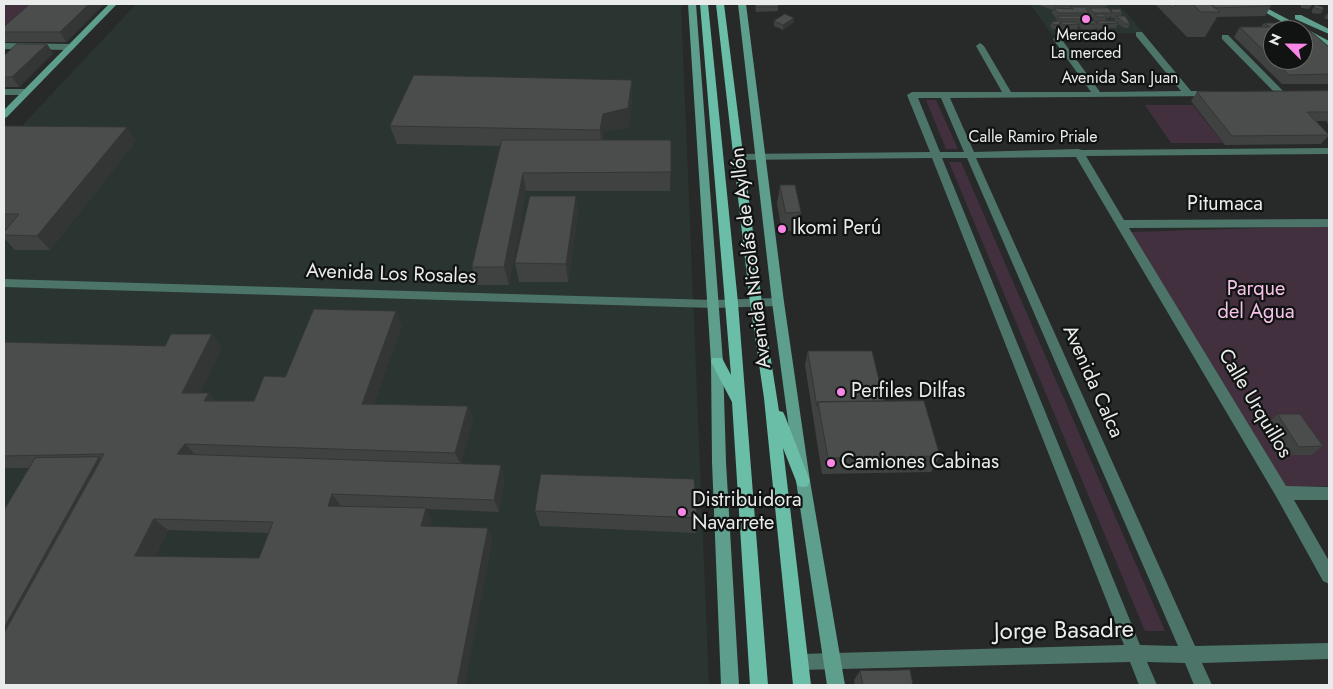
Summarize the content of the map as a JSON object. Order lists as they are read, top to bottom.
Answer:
{
  "streets": {
    "main road": ["Avenida Nicolás de Ayllón"],
    "street": [
      "Avenida San Juan",
      "Calle Ramiro Priale",
      "Pitumaca",
      "Avenida Los Rosales",
      "Avenida Calca",
      "Calle Urquillos",
      "Jorge Basadre"
    ]
  },
  "crossings": [
    ["Avenida San Juan", "Calle Ramiro Priale"],
    ["Avenida San Juan", "Avenida Calca"],
    ["Calle Ramiro Priale", "Avenida Nicolás de Ayllón"],
    ["Calle Ramiro Priale", "Avenida Calca"],
    ["Calle Ramiro Priale", "Calle Urquillos"],
    ["Pitumaca", "Calle Urquillos"],
    ["Avenida Nicolás de Ayllón", "Avenida Los Rosales"],
    ["Avenida Nicolás de Ayllón", "Jorge Basadre"],
    ["Avenida Calca", "Jorge Basadre"]
  ],
  "parks": ["Parque del Agua"],
  "places": [
    "Mercado La merced",
    "Ikomi Perú",
    "Perfiles Dilfas",
    "Camiones Cabinas",
    "Distribuidora Navarrete"
  ],
  "north": "top left"
}
